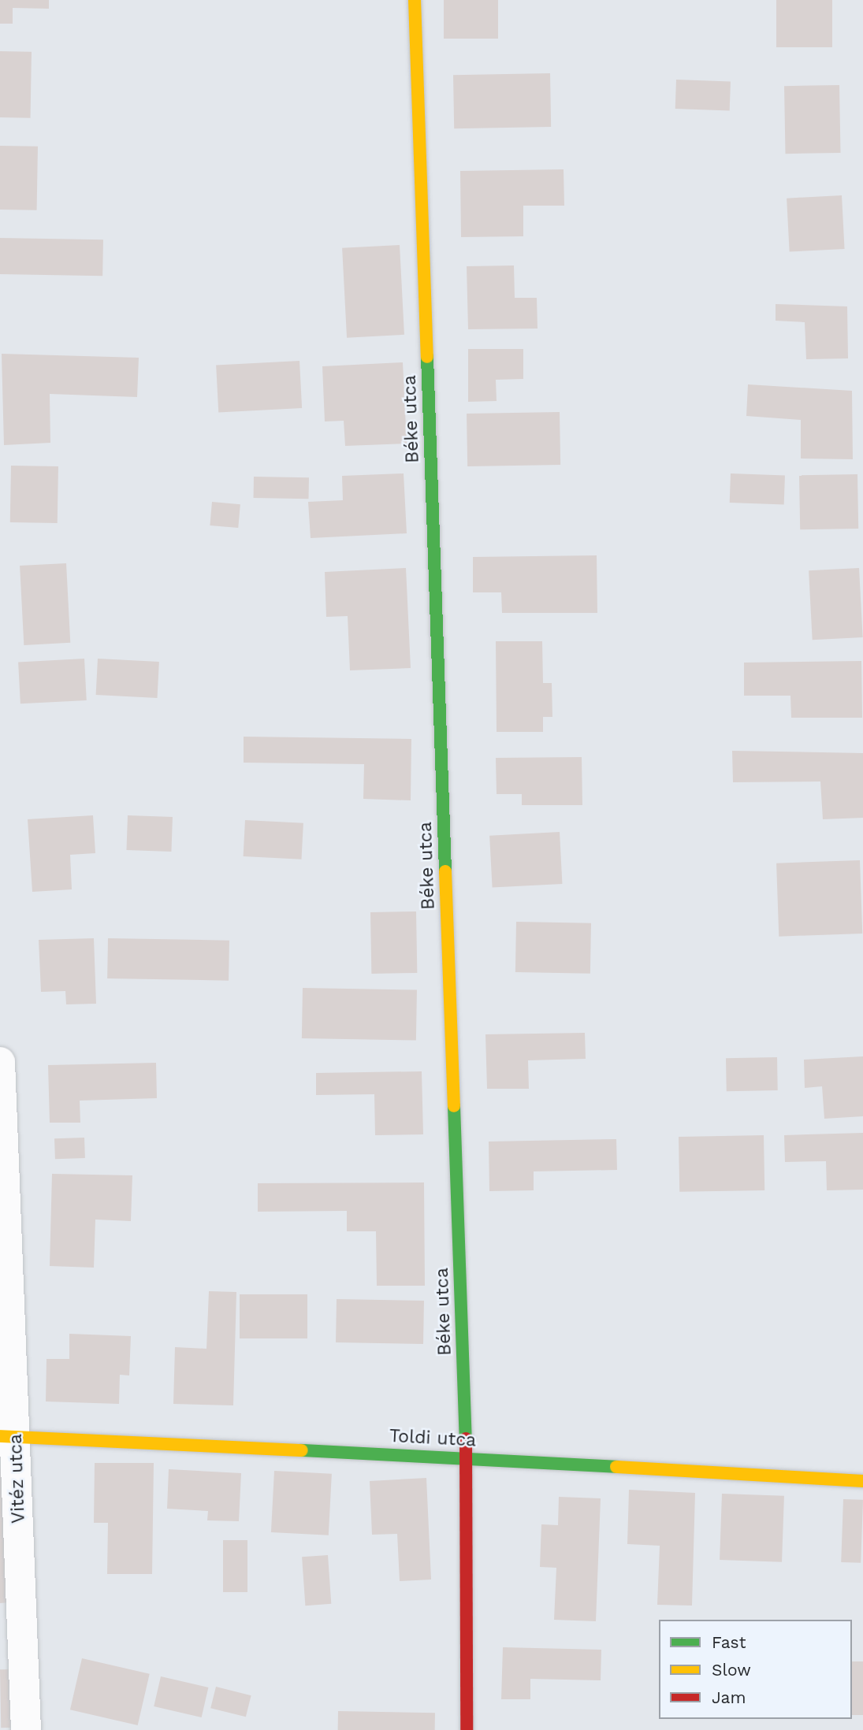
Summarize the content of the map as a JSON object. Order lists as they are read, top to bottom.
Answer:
{
  "streets": {
    "street": ["Béke utca", "Toldi utca", "Vitéz utca"]
  },
  "crossings": [
    ["Béke utca", "Toldi utca"],
    ["Toldi utca", "Vitéz utca"]
  ],
  "legend": ["Fast", "Slow", "Jam"]
}
